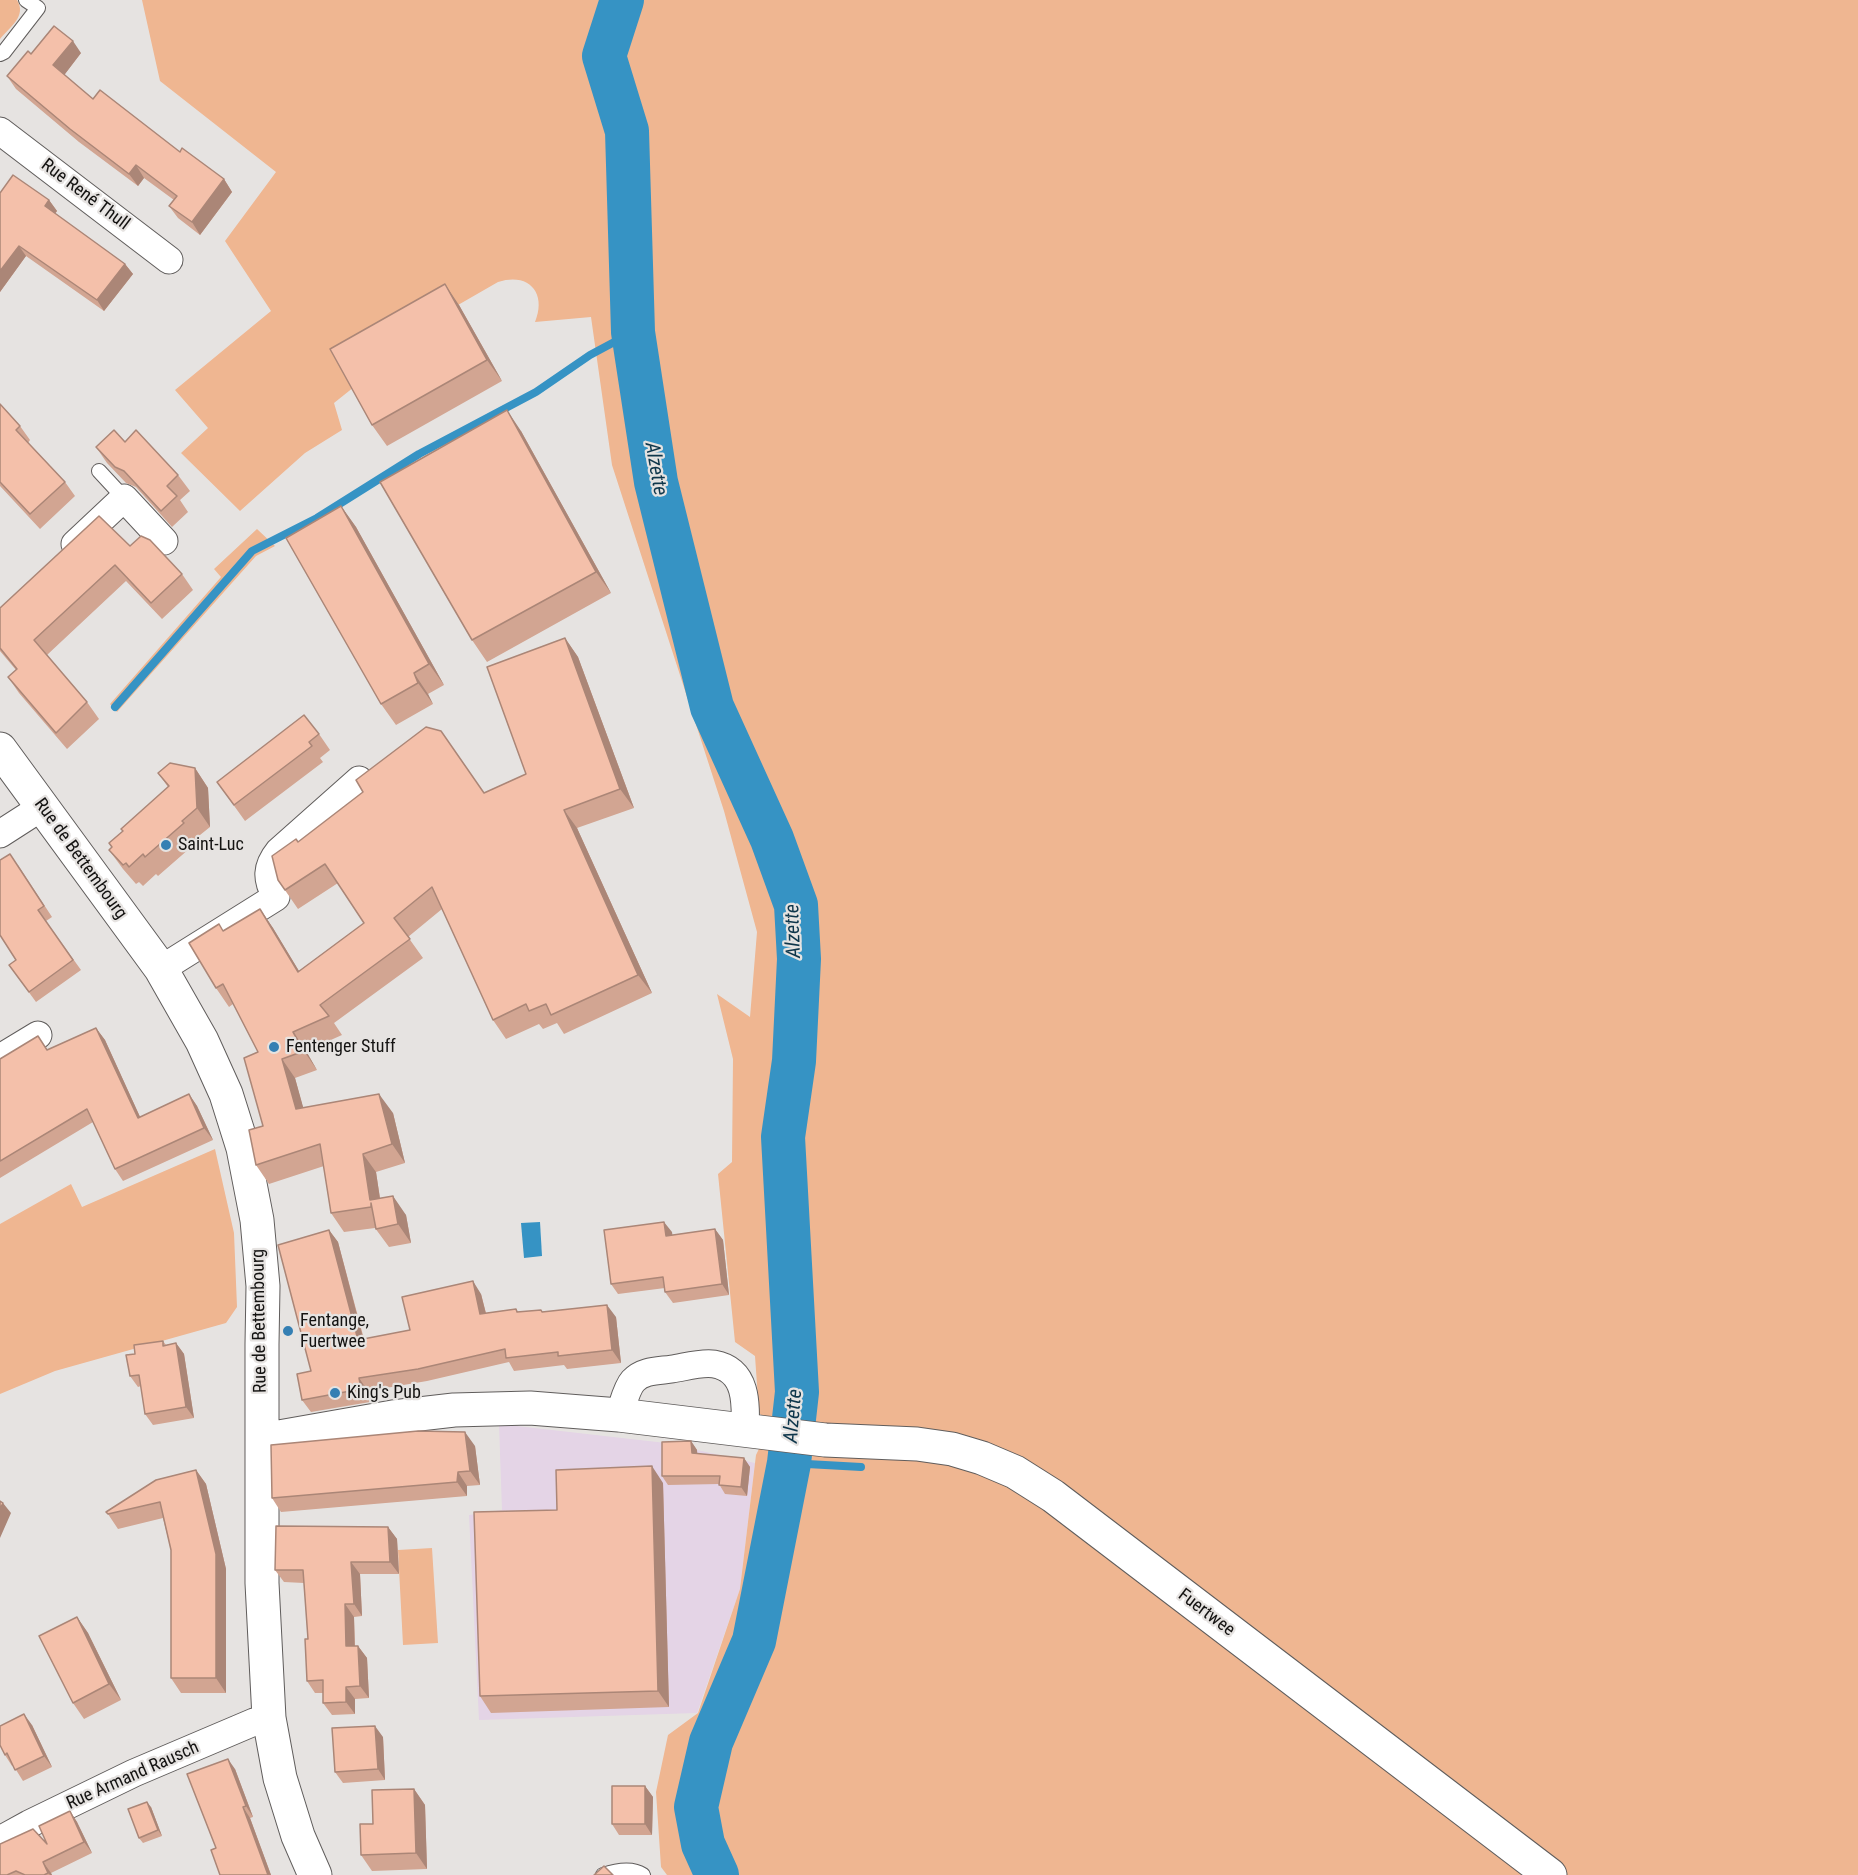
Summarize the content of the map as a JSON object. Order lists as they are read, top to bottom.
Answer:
{
  "streets": {
    "street": [
      "Rue René Thull",
      "Rue de Bettembourg",
      "Fuertwee",
      "Rue Armand Rausch"
    ]
  },
  "crossings": [
    ["Rue de Bettembourg", "Rue Armand Rausch"]
  ],
  "water": ["Alzette"],
  "places": [
    "Saint-Luc",
    "Fentenger Stuff",
    "Fentange, Fuertwee",
    "King's Pub"
  ]
}
